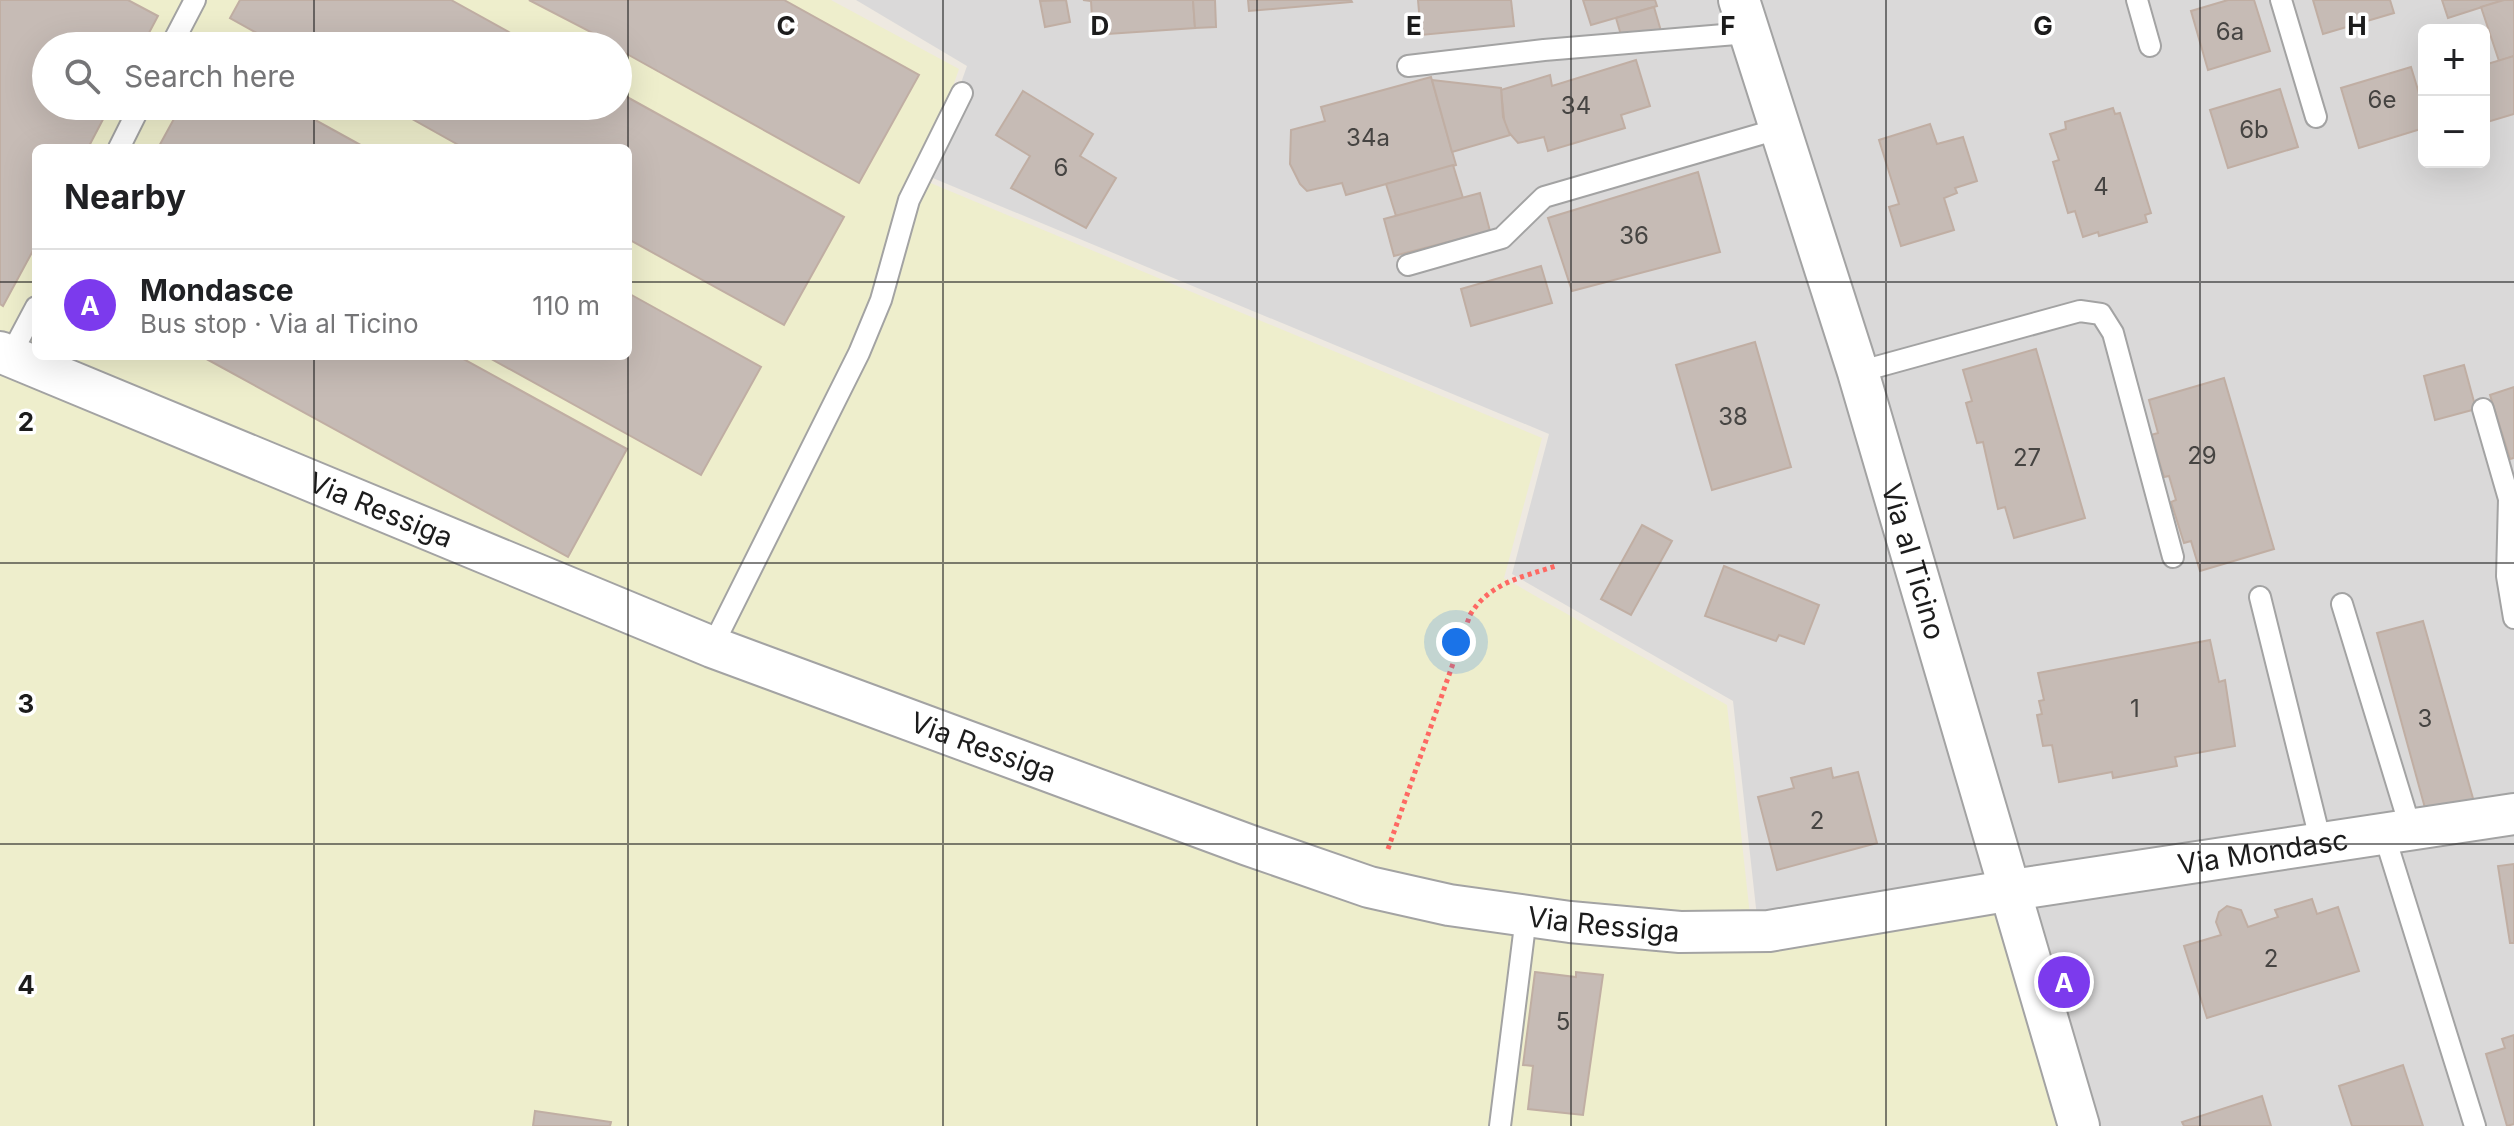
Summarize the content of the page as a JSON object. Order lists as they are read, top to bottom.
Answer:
{
  "streets": {
    "street": ["Via Ressiga", "Via al Ticino", "Via Mondasc"]
  },
  "crossings": [
    ["Via Ressiga", "Via al Ticino"],
    ["Via Ressiga", "Via Mondasc"],
    ["Via al Ticino", "Via Mondasc"]
  ],
  "house_numbers": [
    "6a",
    "6e",
    "34",
    "6b",
    "34a",
    "6",
    "4",
    "36",
    "38",
    "29",
    "27",
    "1",
    "3",
    "2",
    "2",
    "5"
  ],
  "page": {
    "map_buttons": ["+", "−"],
    "search": "Search here",
    "heading": "Nearby",
    "list": [
      {
        "mark": "A",
        "name": "Mondasce",
        "note": "Bus stop · Via al Ticino",
        "value": "110 m"
      }
    ],
    "pins": "A"
  },
  "grid": {
    "columns": [
      "C",
      "D",
      "E",
      "F",
      "G",
      "H"
    ],
    "rows": ["2", "3", "4"]
  }
}
